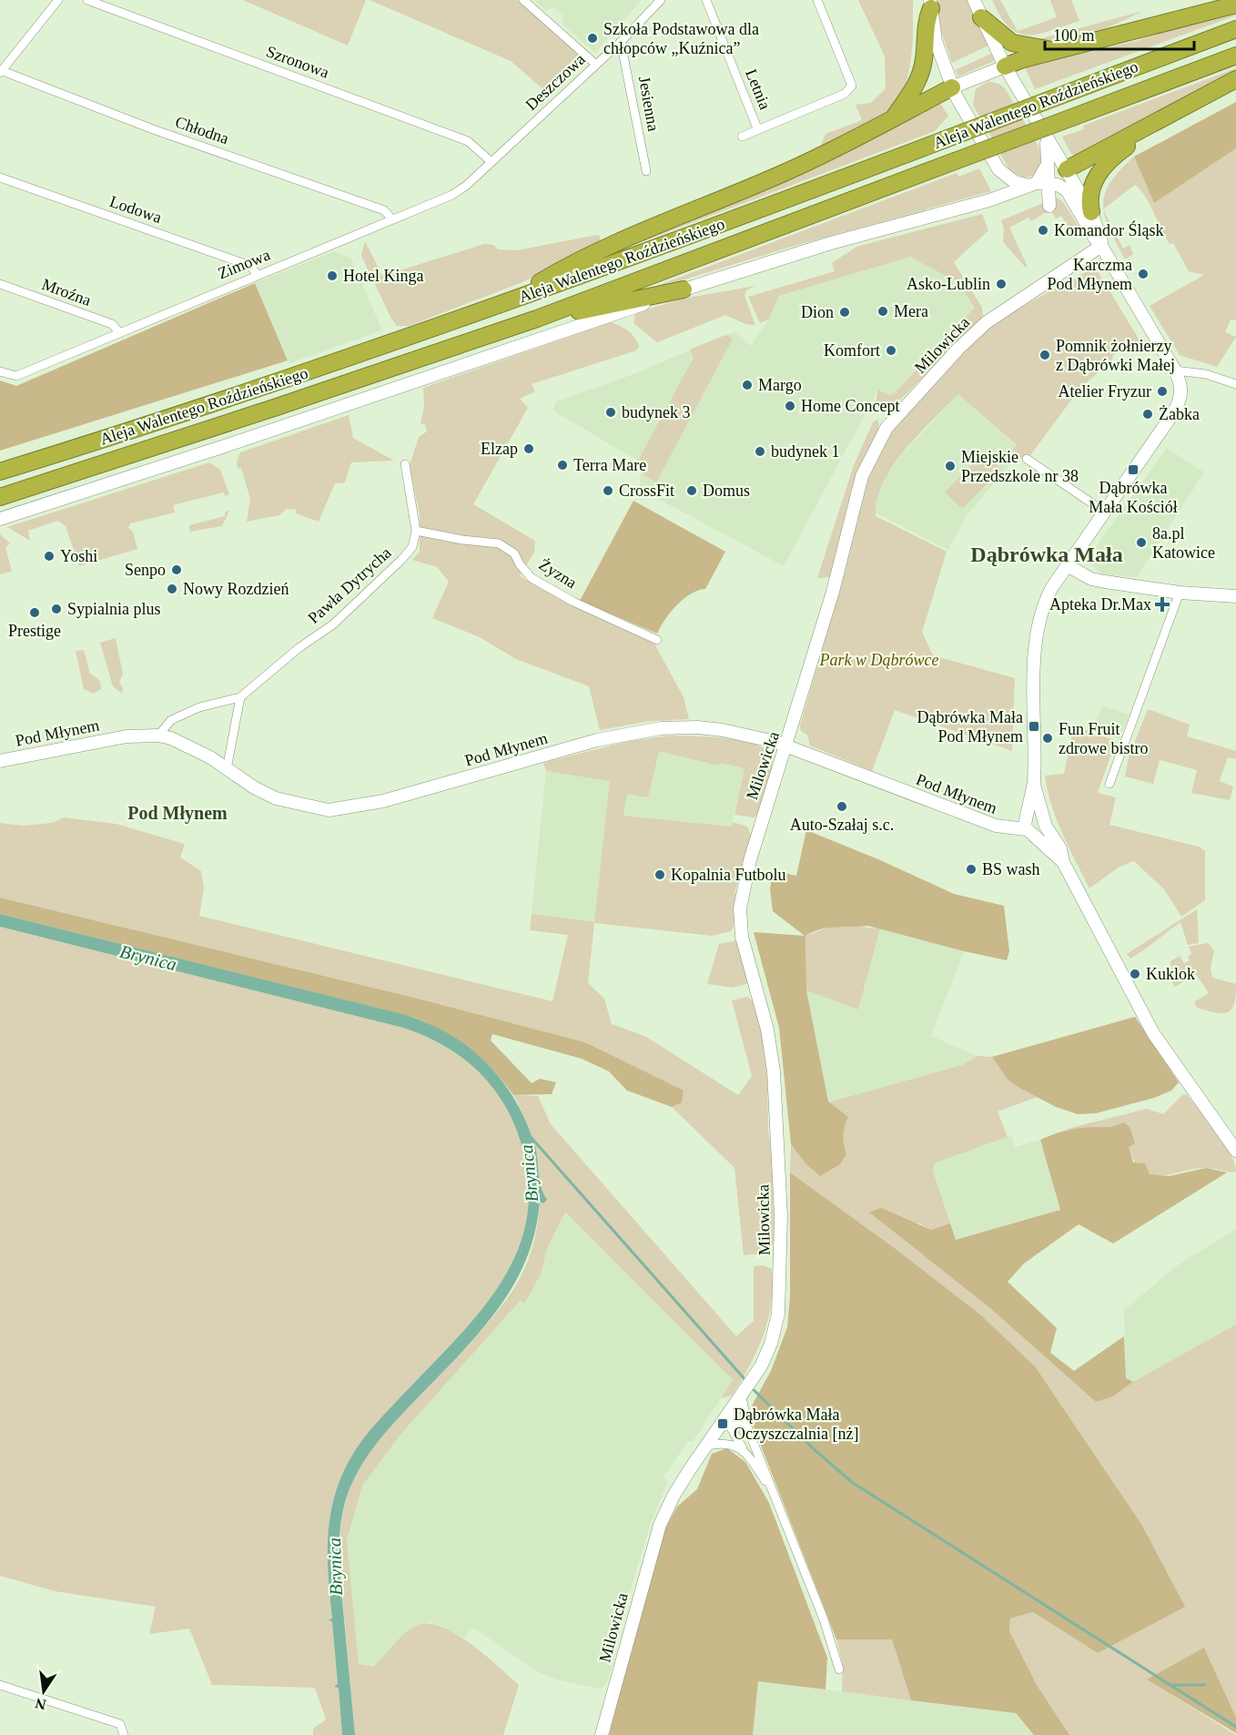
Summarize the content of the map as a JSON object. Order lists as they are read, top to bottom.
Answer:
{
  "streets": {
    "highway": ["Aleja Walentego Roździeńskiego"],
    "street": [
      "Szronowa",
      "Deszczowa",
      "Letnia",
      "Jesienna",
      "Chłodna",
      "Lodowa",
      "Zimowa",
      "Mroźna",
      "Milowicka",
      "Żyzna",
      "Pawła Dytrycha",
      "Pod Młynem"
    ]
  },
  "crossings": [
    ["Szronowa", "Deszczowa"],
    ["Szronowa", "Zimowa"],
    ["Deszczowa", "Jesienna"],
    ["Deszczowa", "Zimowa"],
    ["Chłodna", "Zimowa"],
    ["Lodowa", "Zimowa"],
    ["Zimowa", "Mroźna"],
    ["Milowicka", "Pod Młynem"],
    ["Żyzna", "Pawła Dytrycha"],
    ["Pawła Dytrycha", "Pod Młynem"]
  ],
  "districts": ["Dąbrówka Mała", "Pod Młynem"],
  "water": ["Brynica"],
  "parks": ["Park w Dąbrówce"],
  "places": {
    "other": [
      "Szkoła Podstawowa dla chłopców „Kuźnica”",
      "Komandor Śląsk",
      "Karczma Pod Młynem",
      "Hotel Kinga",
      "Asko-Lublin",
      "Mera",
      "Dion",
      "Komfort",
      "Pomnik żołnierzy z Dąbrówki Małej",
      "Margo",
      "Atelier Fryzur",
      "Home Concept",
      "budynek 3",
      "Żabka",
      "Elzap",
      "budynek 1",
      "Terra Mare",
      "Miejskie Przedszkole nr 38",
      "CrossFit",
      "Domus",
      "8a.pl Katowice",
      "Yoshi",
      "Senpo",
      "Nowy Rozdzień",
      "Sypialnia plus",
      "Prestige",
      "Fun Fruit zdrowe bistro",
      "Auto-Szałaj s.c.",
      "BS wash",
      "Kopalnia Futbolu",
      "Kuklok"
    ],
    "transit": ["Dąbrówka Mała Kościół", "Dąbrówka Mała Pod Młynem", "Dąbrówka Mała Oczyszczalnia [nż]"],
    "health": ["Apteka Dr.Max"]
  },
  "scale_bar": "100 m",
  "north": "bottom"
}
